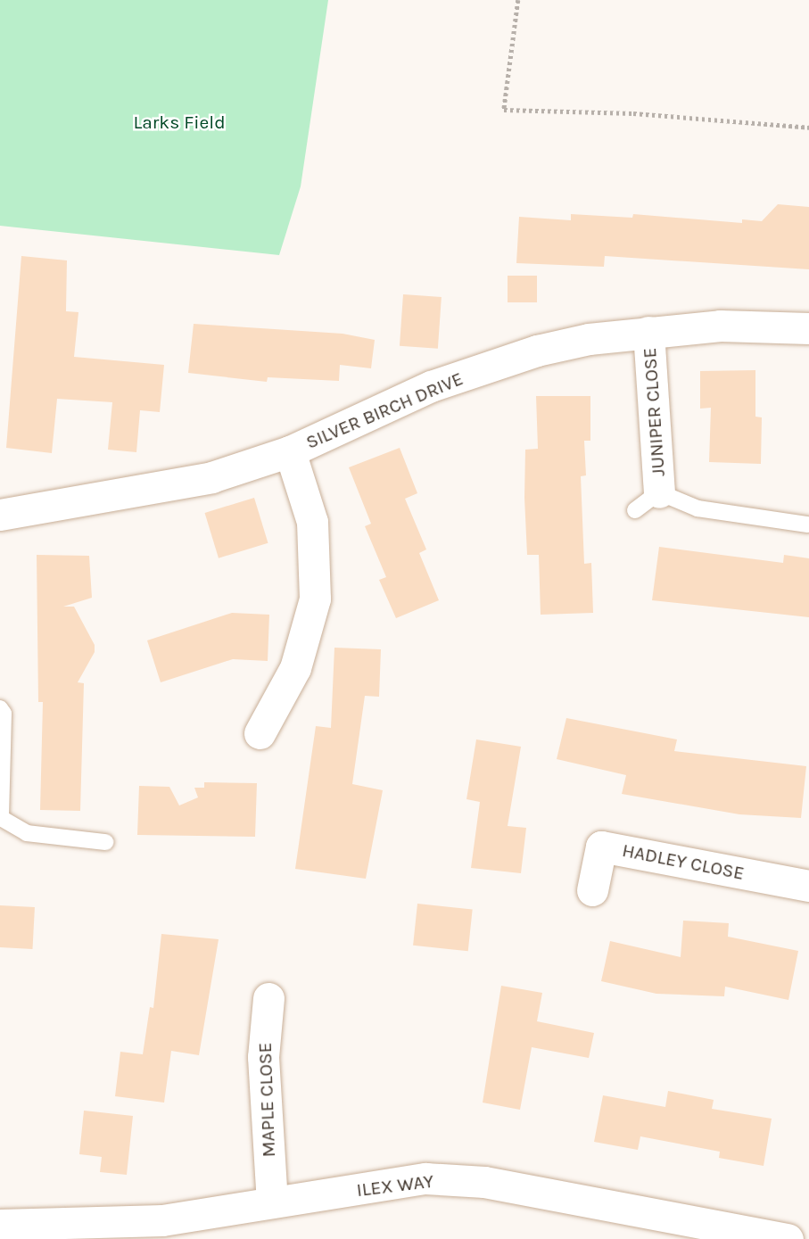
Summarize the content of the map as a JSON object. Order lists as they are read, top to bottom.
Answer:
{
  "streets": {
    "street": [
      "SILVER BIRCH DRIVE",
      "JUNIPER CLOSE",
      "HADLEY CLOSE",
      "MAPLE CLOSE",
      "ILEX WAY"
    ]
  },
  "crossings": [
    ["SILVER BIRCH DRIVE", "JUNIPER CLOSE"],
    ["MAPLE CLOSE", "ILEX WAY"]
  ],
  "parks": ["Larks Field"]
}
